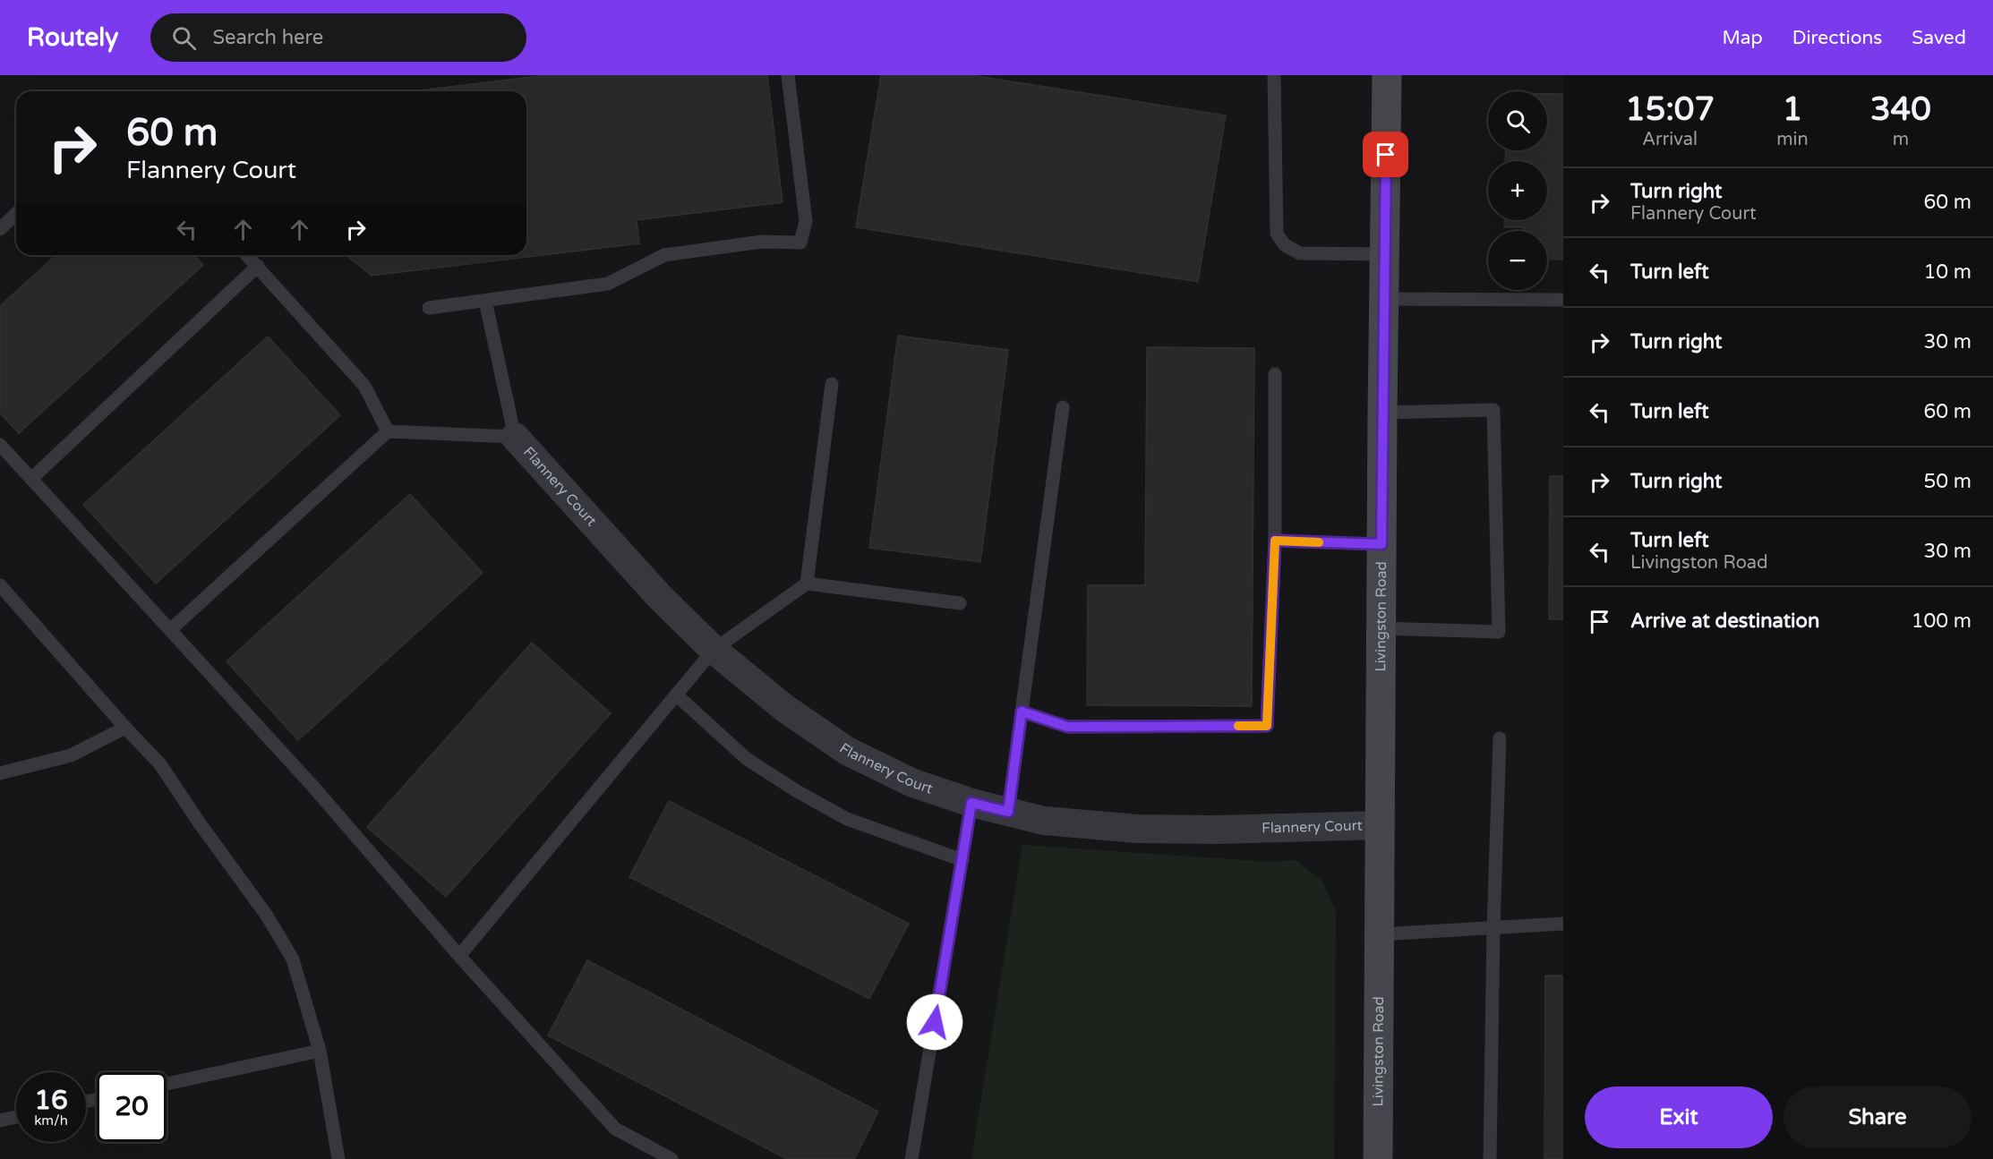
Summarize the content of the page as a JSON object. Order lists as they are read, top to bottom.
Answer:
{
  "streets": {
    "street": ["Flannery Court", "Livingston Road"]
  },
  "crossings": [
    ["Flannery Court", "Livingston Road"]
  ],
  "page": {
    "header": "Routely",
    "search": "Search here",
    "nav": ["Map", "Directions", "Saved"],
    "eta": [
      "15:07",
      "Arrival",
      "1",
      "min",
      "340",
      "m"
    ],
    "map_buttons": ["+", "−"],
    "turn": ["60 m", "Flannery Court"],
    "list": [
      {
        "name": "Turn right",
        "note": "Flannery Court",
        "value": "60 m"
      },
      {
        "name": "Turn left",
        "value": "10 m"
      },
      {
        "name": "Turn right",
        "value": "30 m"
      },
      {
        "name": "Turn left",
        "value": "60 m"
      },
      {
        "name": "Turn right",
        "value": "50 m"
      },
      {
        "name": "Turn left",
        "note": "Livingston Road",
        "value": "30 m"
      },
      {
        "name": "Arrive at destination",
        "value": "100 m"
      }
    ],
    "speed": "16 km/h",
    "limit": "20",
    "buttons": ["Exit", "Share"]
  }
}
